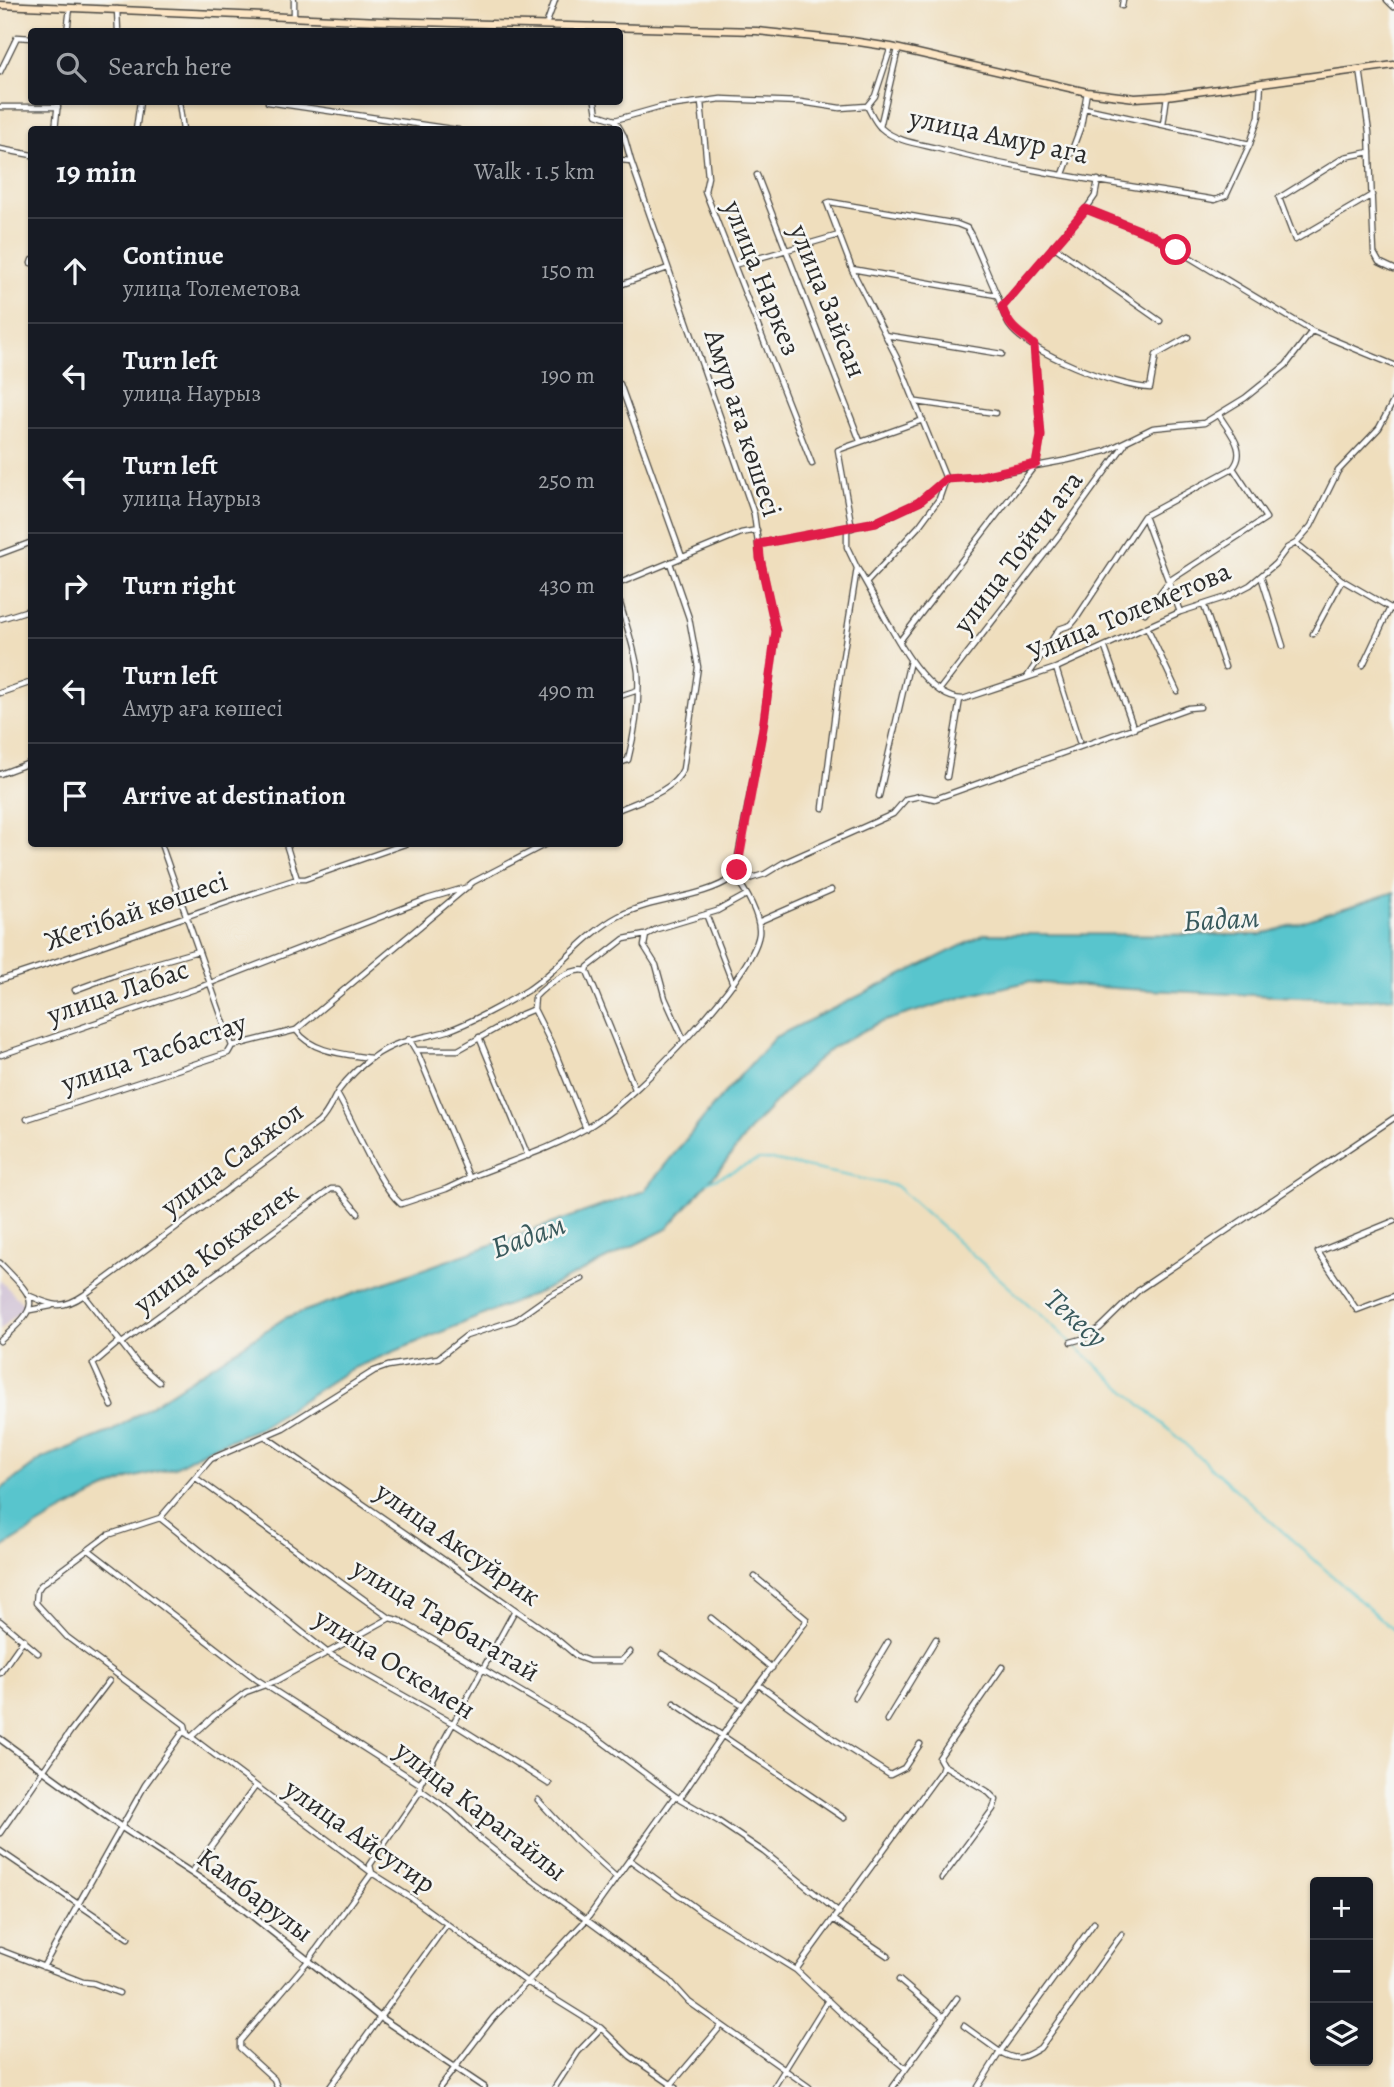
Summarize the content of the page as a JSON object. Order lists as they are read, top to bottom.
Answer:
{
  "streets": {
    "street": [
      "улица Амур ага",
      "улица Наркез",
      "улица Зайсан",
      "Амур аға көшесі",
      "улица Тойчи ата",
      "Улица Толеметова",
      "Жетібай көшесі",
      "улица Лабас",
      "улица Тасбастау",
      "улица Саяжол",
      "улица Кокжелек",
      "улица Аксуйрик",
      "улица Тарбагатай",
      "улица Оскемен",
      "улица Карагайлы",
      "улица Айсугир",
      "Камбарулы"
    ]
  },
  "crossings": [
    ["Амур аға көшесі", "улица Саяжол"],
    ["улица Лабас", "улица Тасбастау"],
    ["улица Карагайлы", "улица Айсугир"]
  ],
  "water": ["Бадам", "Текесу"],
  "page": {
    "search": "Search here",
    "heading": ["19 min", "Walk · 1.5 km"],
    "list": [
      ["Continue", "улица Толеметова", "150 m"],
      ["Turn left", "улица Наурыз", "190 m"],
      ["Turn left", "улица Наурыз", "250 m"],
      ["Turn right", "430 m"],
      ["Turn left", "Амур аға көшесі", "490 m"],
      "Arrive at destination"
    ],
    "map_buttons": ["+", "−"]
  }
}
